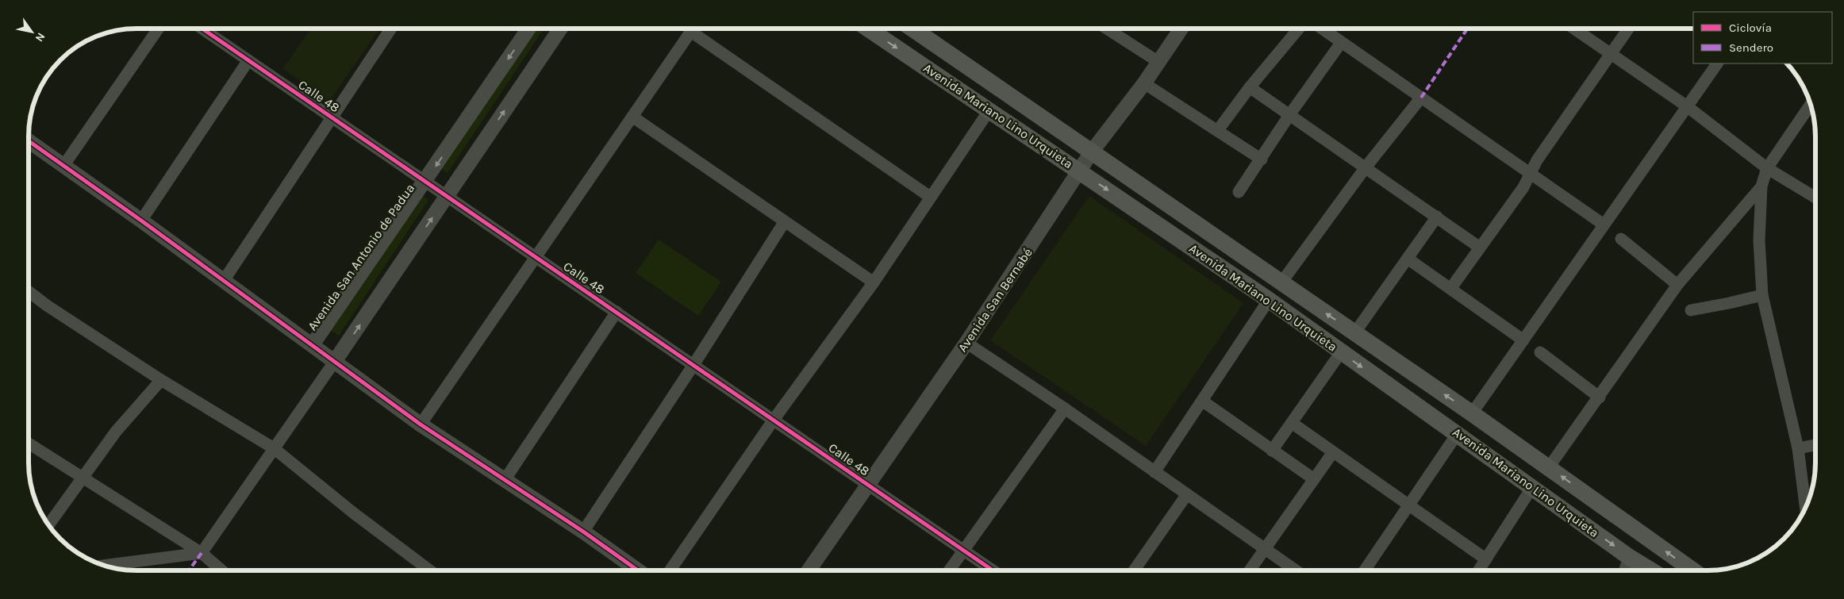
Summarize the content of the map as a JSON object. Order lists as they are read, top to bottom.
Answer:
{
  "streets": {
    "main road": ["Avenida Mariano Lino Urquieta"],
    "street": ["Calle 48", "Avenida San Antonio de Padua", "Avenida San Bernabé"]
  },
  "crossings": [
    ["Calle 48", "Avenida San Antonio de Padua"],
    ["Calle 48", "Avenida San Bernabé"],
    ["Avenida Mariano Lino Urquieta", "Avenida San Bernabé"]
  ],
  "legend": ["Ciclovía", "Sendero"],
  "north": "bottom right"
}
